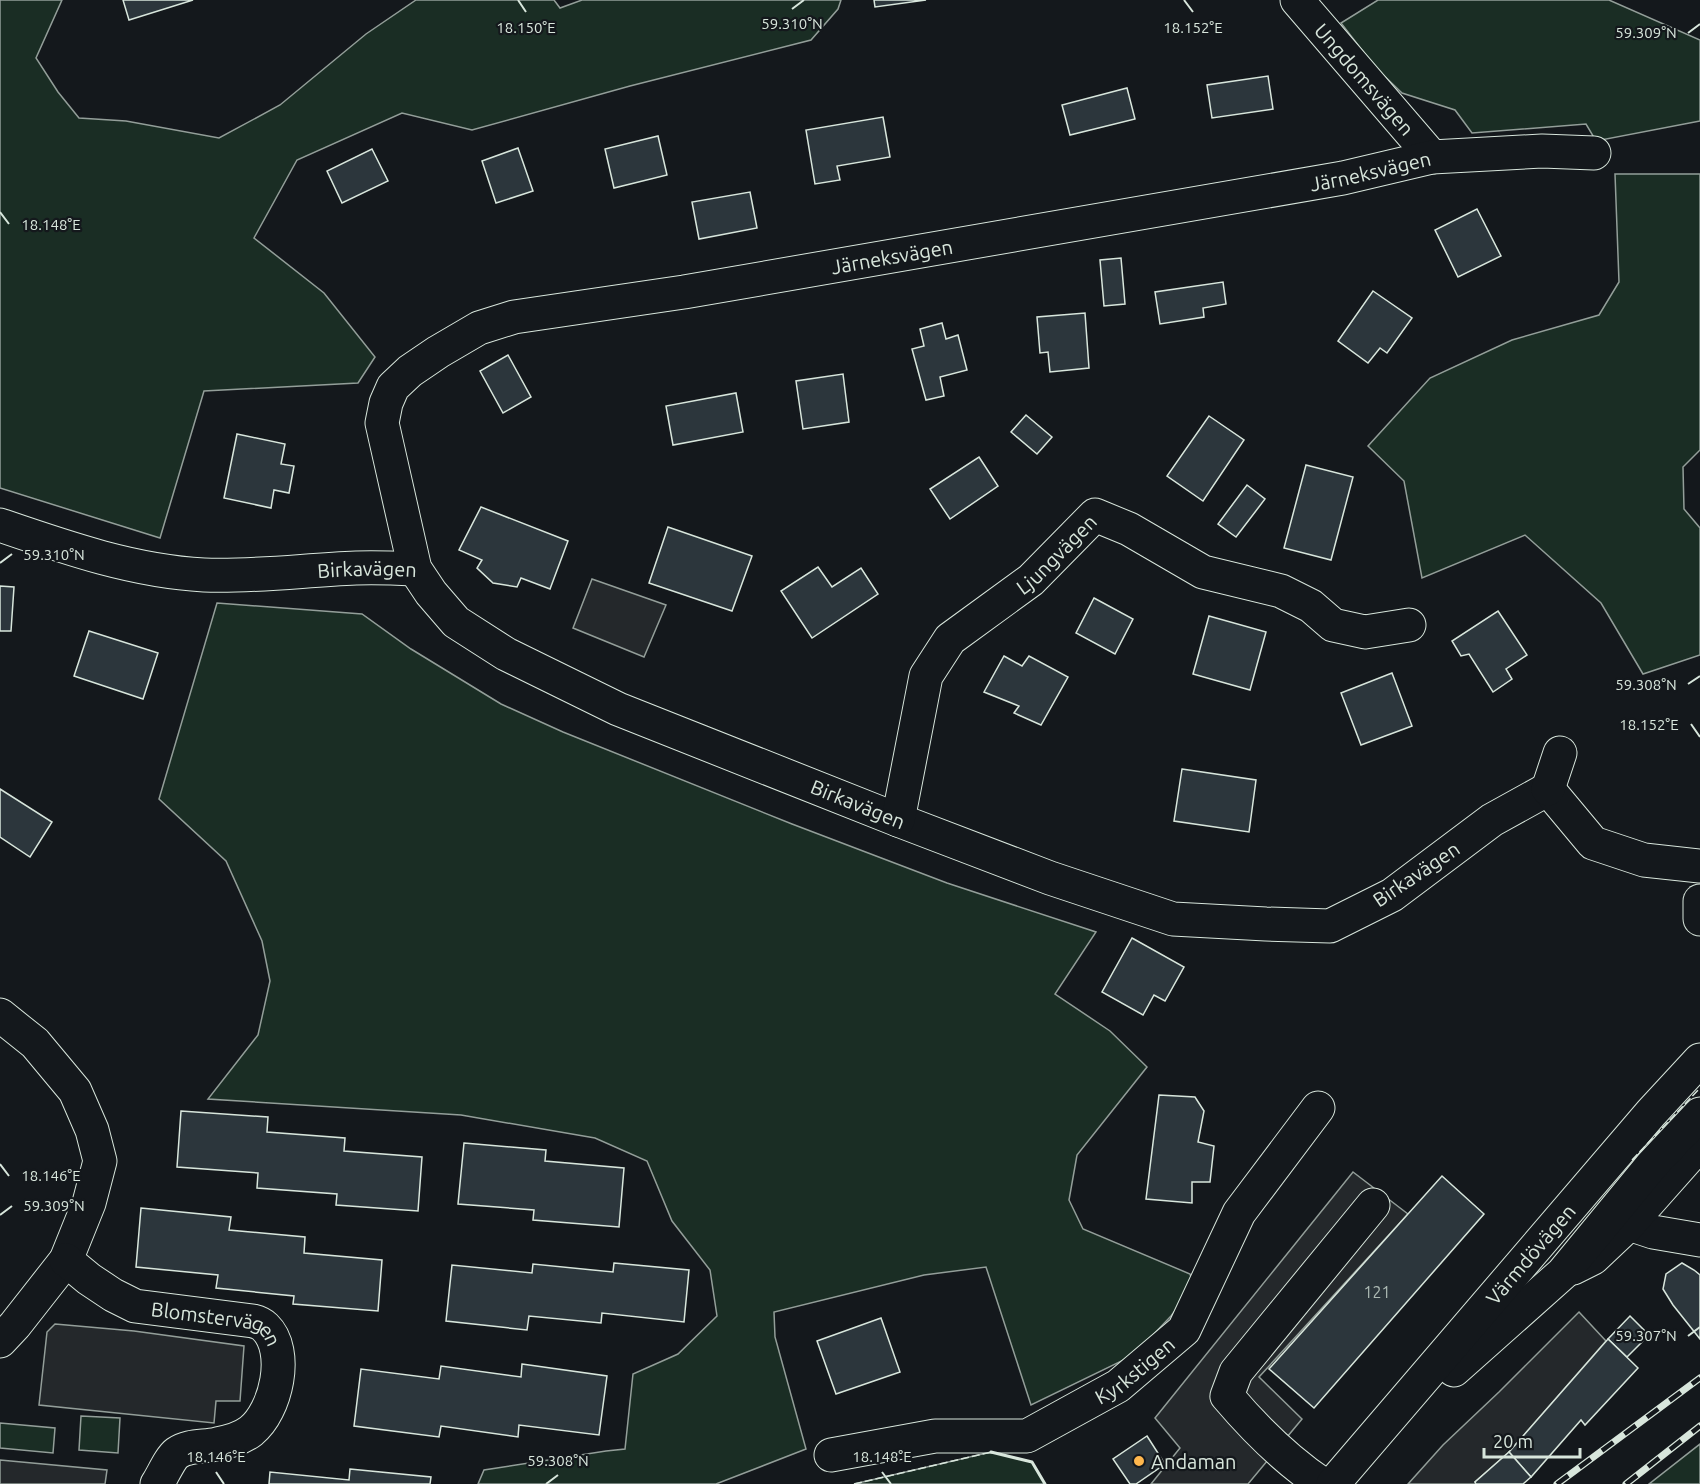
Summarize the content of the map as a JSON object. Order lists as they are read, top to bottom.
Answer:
{
  "streets": {
    "street": [
      "Ungdomsvägen",
      "Järneksvägen",
      "Ljungvägen",
      "Birkavägen",
      "Värmdövägen",
      "Blomstervägen",
      "Kyrkstigen"
    ]
  },
  "crossings": [
    ["Ungdomsvägen", "Järneksvägen"],
    ["Järneksvägen", "Birkavägen"],
    ["Ljungvägen", "Birkavägen"]
  ],
  "places": ["Andaman"],
  "house_numbers": ["121"],
  "scale_bar": "20 m",
  "coordinates": [
    "59.310°N",
    "18.152°E",
    "18.150°E",
    "59.309°N",
    "18.148°E",
    "59.308°N",
    "18.146°E",
    "59.307°N"
  ]
}
